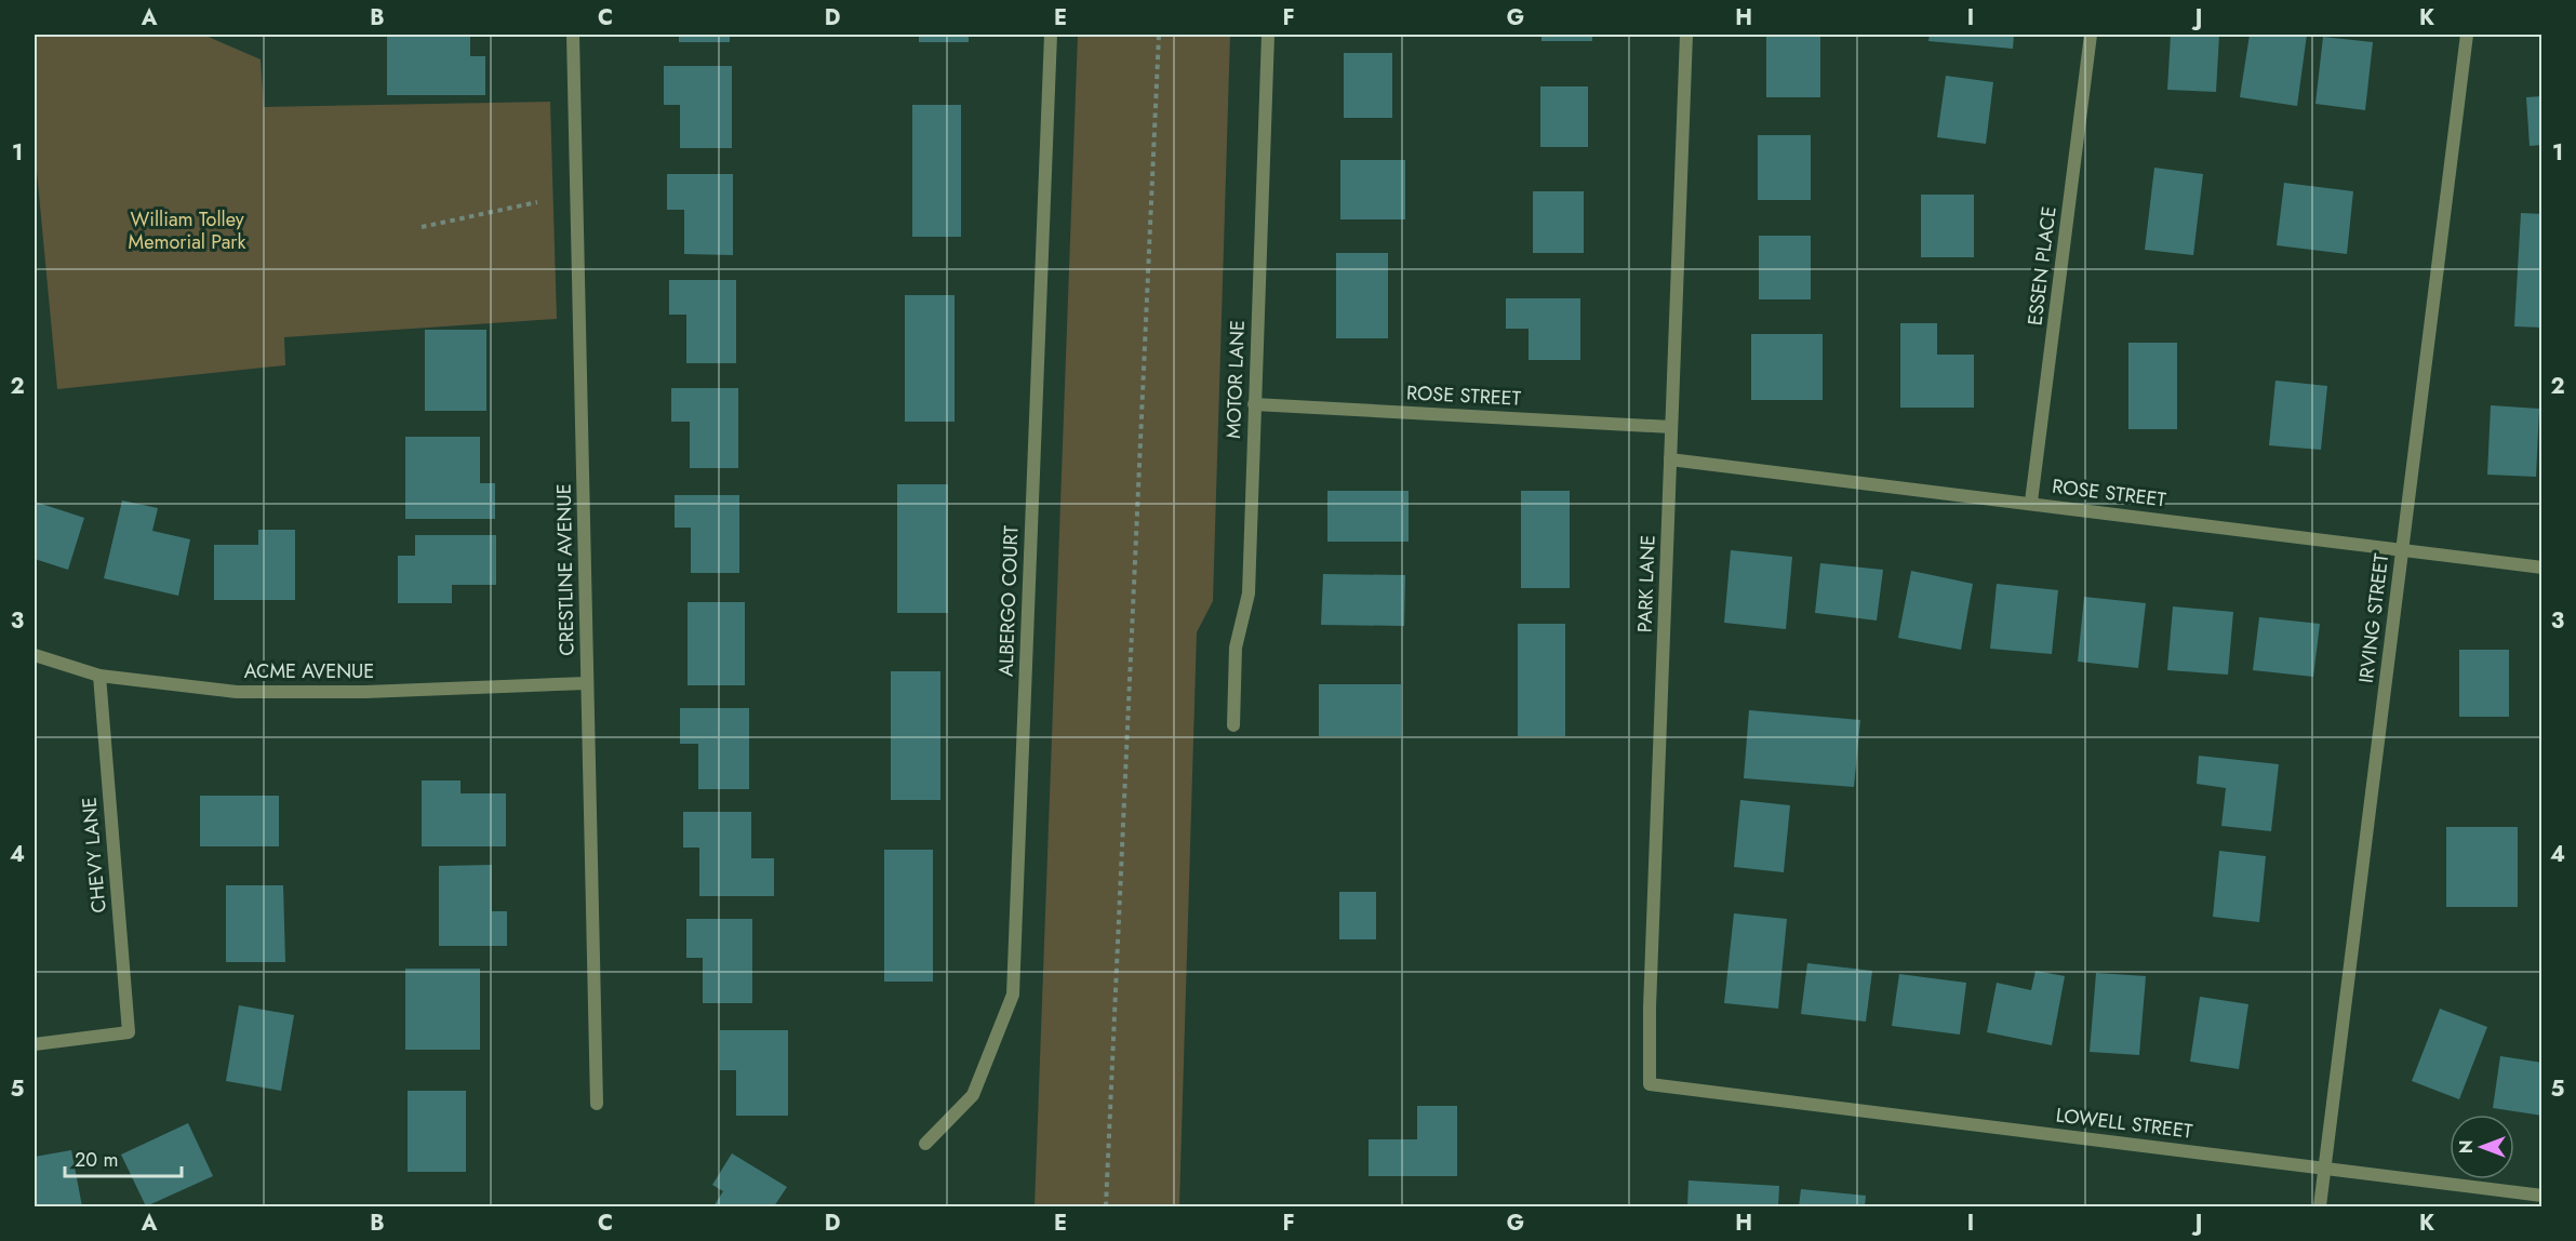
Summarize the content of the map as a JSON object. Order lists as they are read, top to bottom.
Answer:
{
  "streets": {
    "street": [
      "ESSEN PLACE",
      "MOTOR LANE",
      "ROSE STREET",
      "CRESTLINE AVENUE",
      "PARK LANE",
      "ALBERGO COURT",
      "IRVING STREET",
      "ACME AVENUE",
      "CHEVY LANE",
      "LOWELL STREET"
    ]
  },
  "crossings": [
    ["ESSEN PLACE", "ROSE STREET"],
    ["MOTOR LANE", "ROSE STREET"],
    ["ROSE STREET", "PARK LANE"],
    ["ROSE STREET", "IRVING STREET"],
    ["CRESTLINE AVENUE", "ACME AVENUE"],
    ["PARK LANE", "LOWELL STREET"],
    ["IRVING STREET", "LOWELL STREET"],
    ["ACME AVENUE", "CHEVY LANE"]
  ],
  "parks": ["William Tolley Memorial Park"],
  "scale_bar": "20 m",
  "north": "left",
  "grid": {
    "columns": [
      "A",
      "B",
      "C",
      "D",
      "E",
      "F",
      "G",
      "H",
      "I",
      "J",
      "K"
    ],
    "rows": [
      "1",
      "2",
      "3",
      "4",
      "5"
    ]
  }
}
